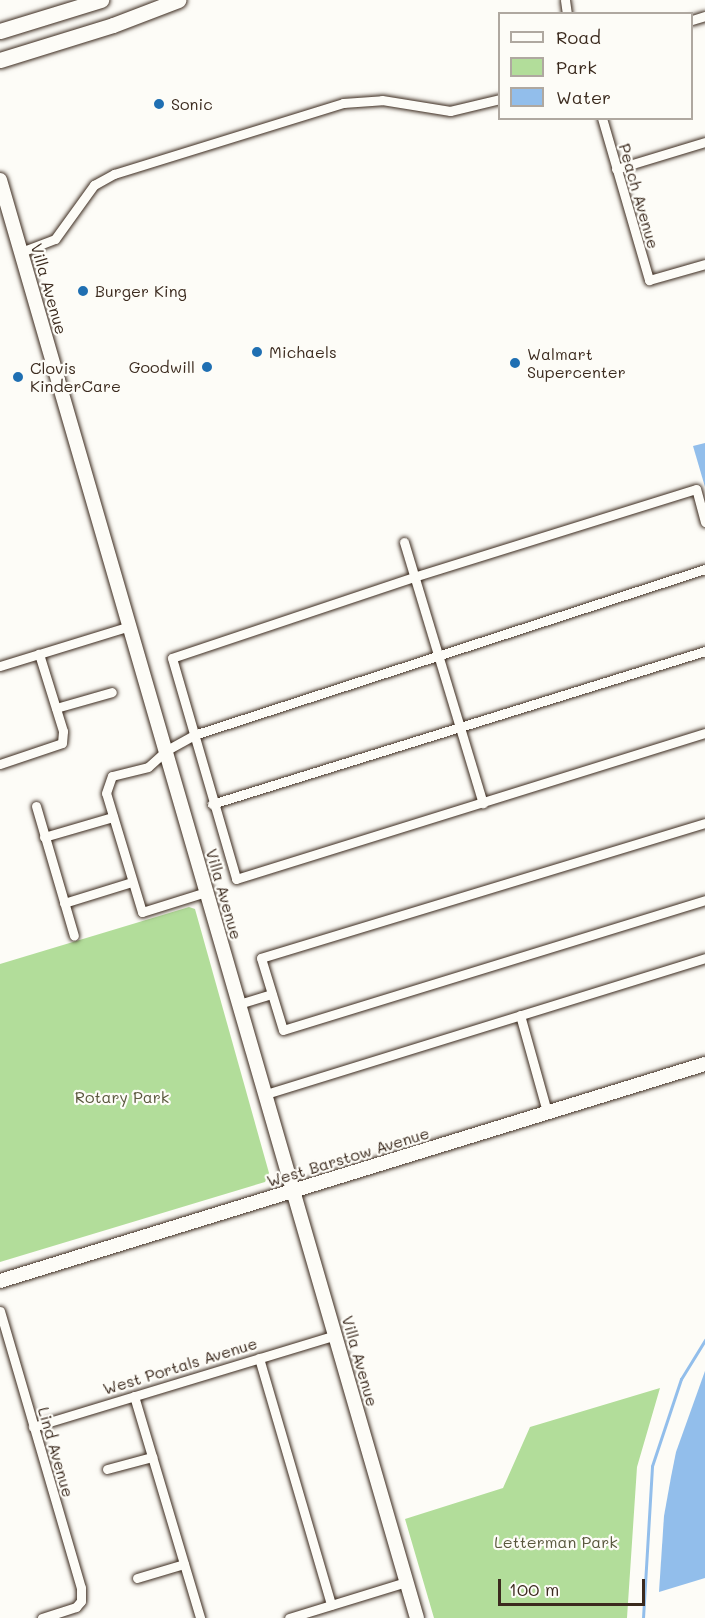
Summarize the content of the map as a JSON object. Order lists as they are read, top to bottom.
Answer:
{
  "streets": {
    "main road": ["Villa Avenue", "West Barstow Avenue"],
    "street": ["Peach Avenue", "West Portals Avenue", "Lind Avenue"]
  },
  "crossings": [
    ["Villa Avenue", "West Barstow Avenue"],
    ["Villa Avenue", "West Portals Avenue"],
    ["West Portals Avenue", "Lind Avenue"]
  ],
  "parks": ["Rotary Park", "Letterman Park"],
  "places": [
    "Sonic",
    "Burger King",
    "Michaels",
    "Walmart Supercenter",
    "Goodwill",
    "Clovis KinderCare"
  ],
  "legend": ["Road", "Park", "Water"],
  "scale_bar": "100 m"
}
